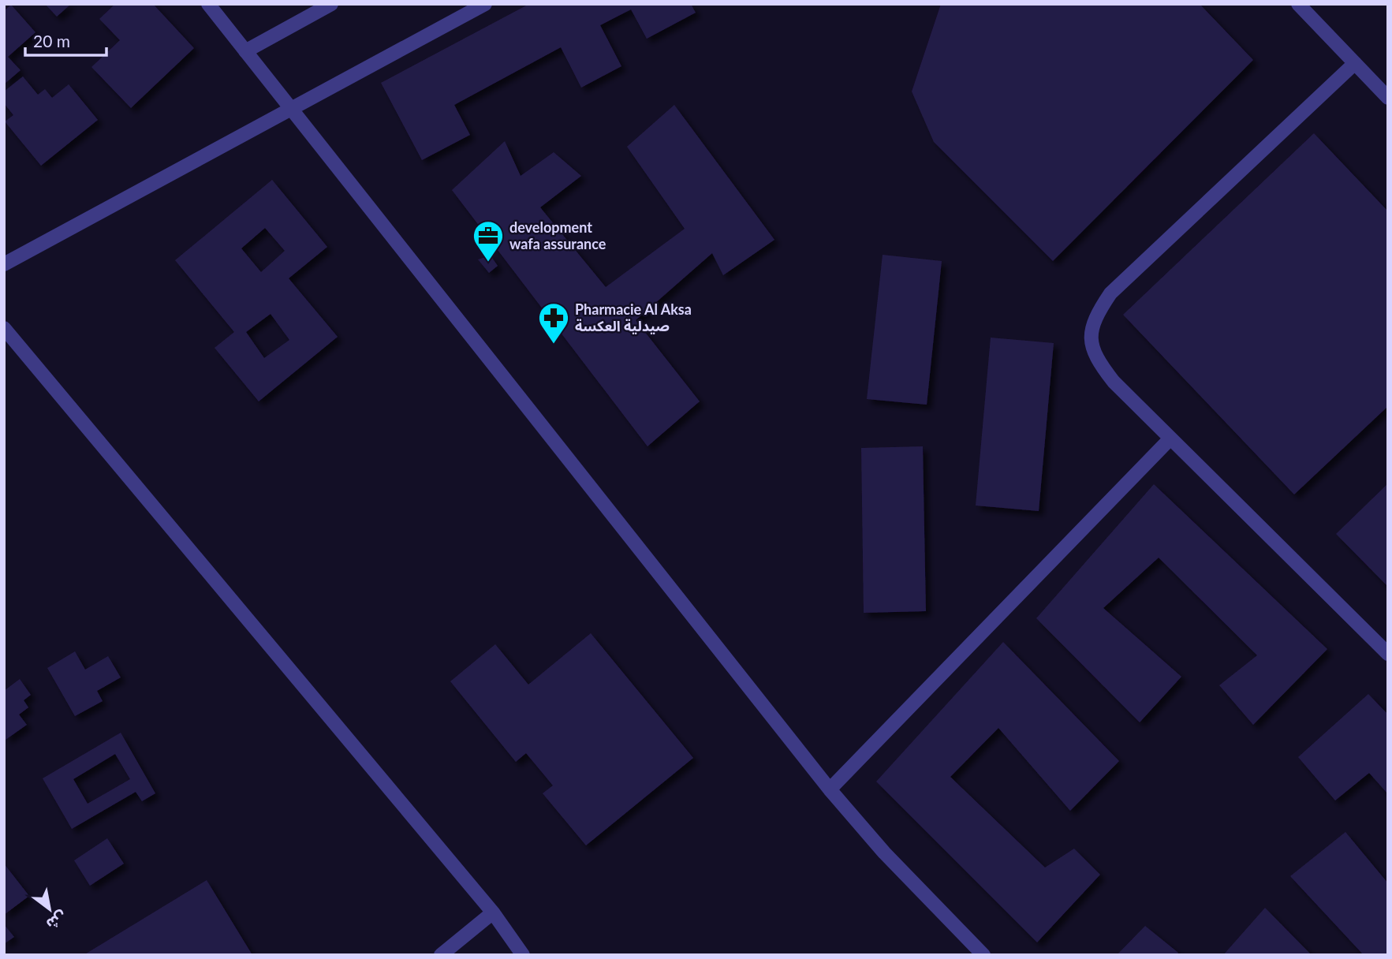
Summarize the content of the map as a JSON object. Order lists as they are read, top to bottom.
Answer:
{
  "places": {
    "office": ["development wafa assurance"],
    "pharmacy": ["Pharmacie Al Aksa صيدلية العكسة"]
  },
  "scale_bar": "20 m",
  "north": "bottom right"
}
